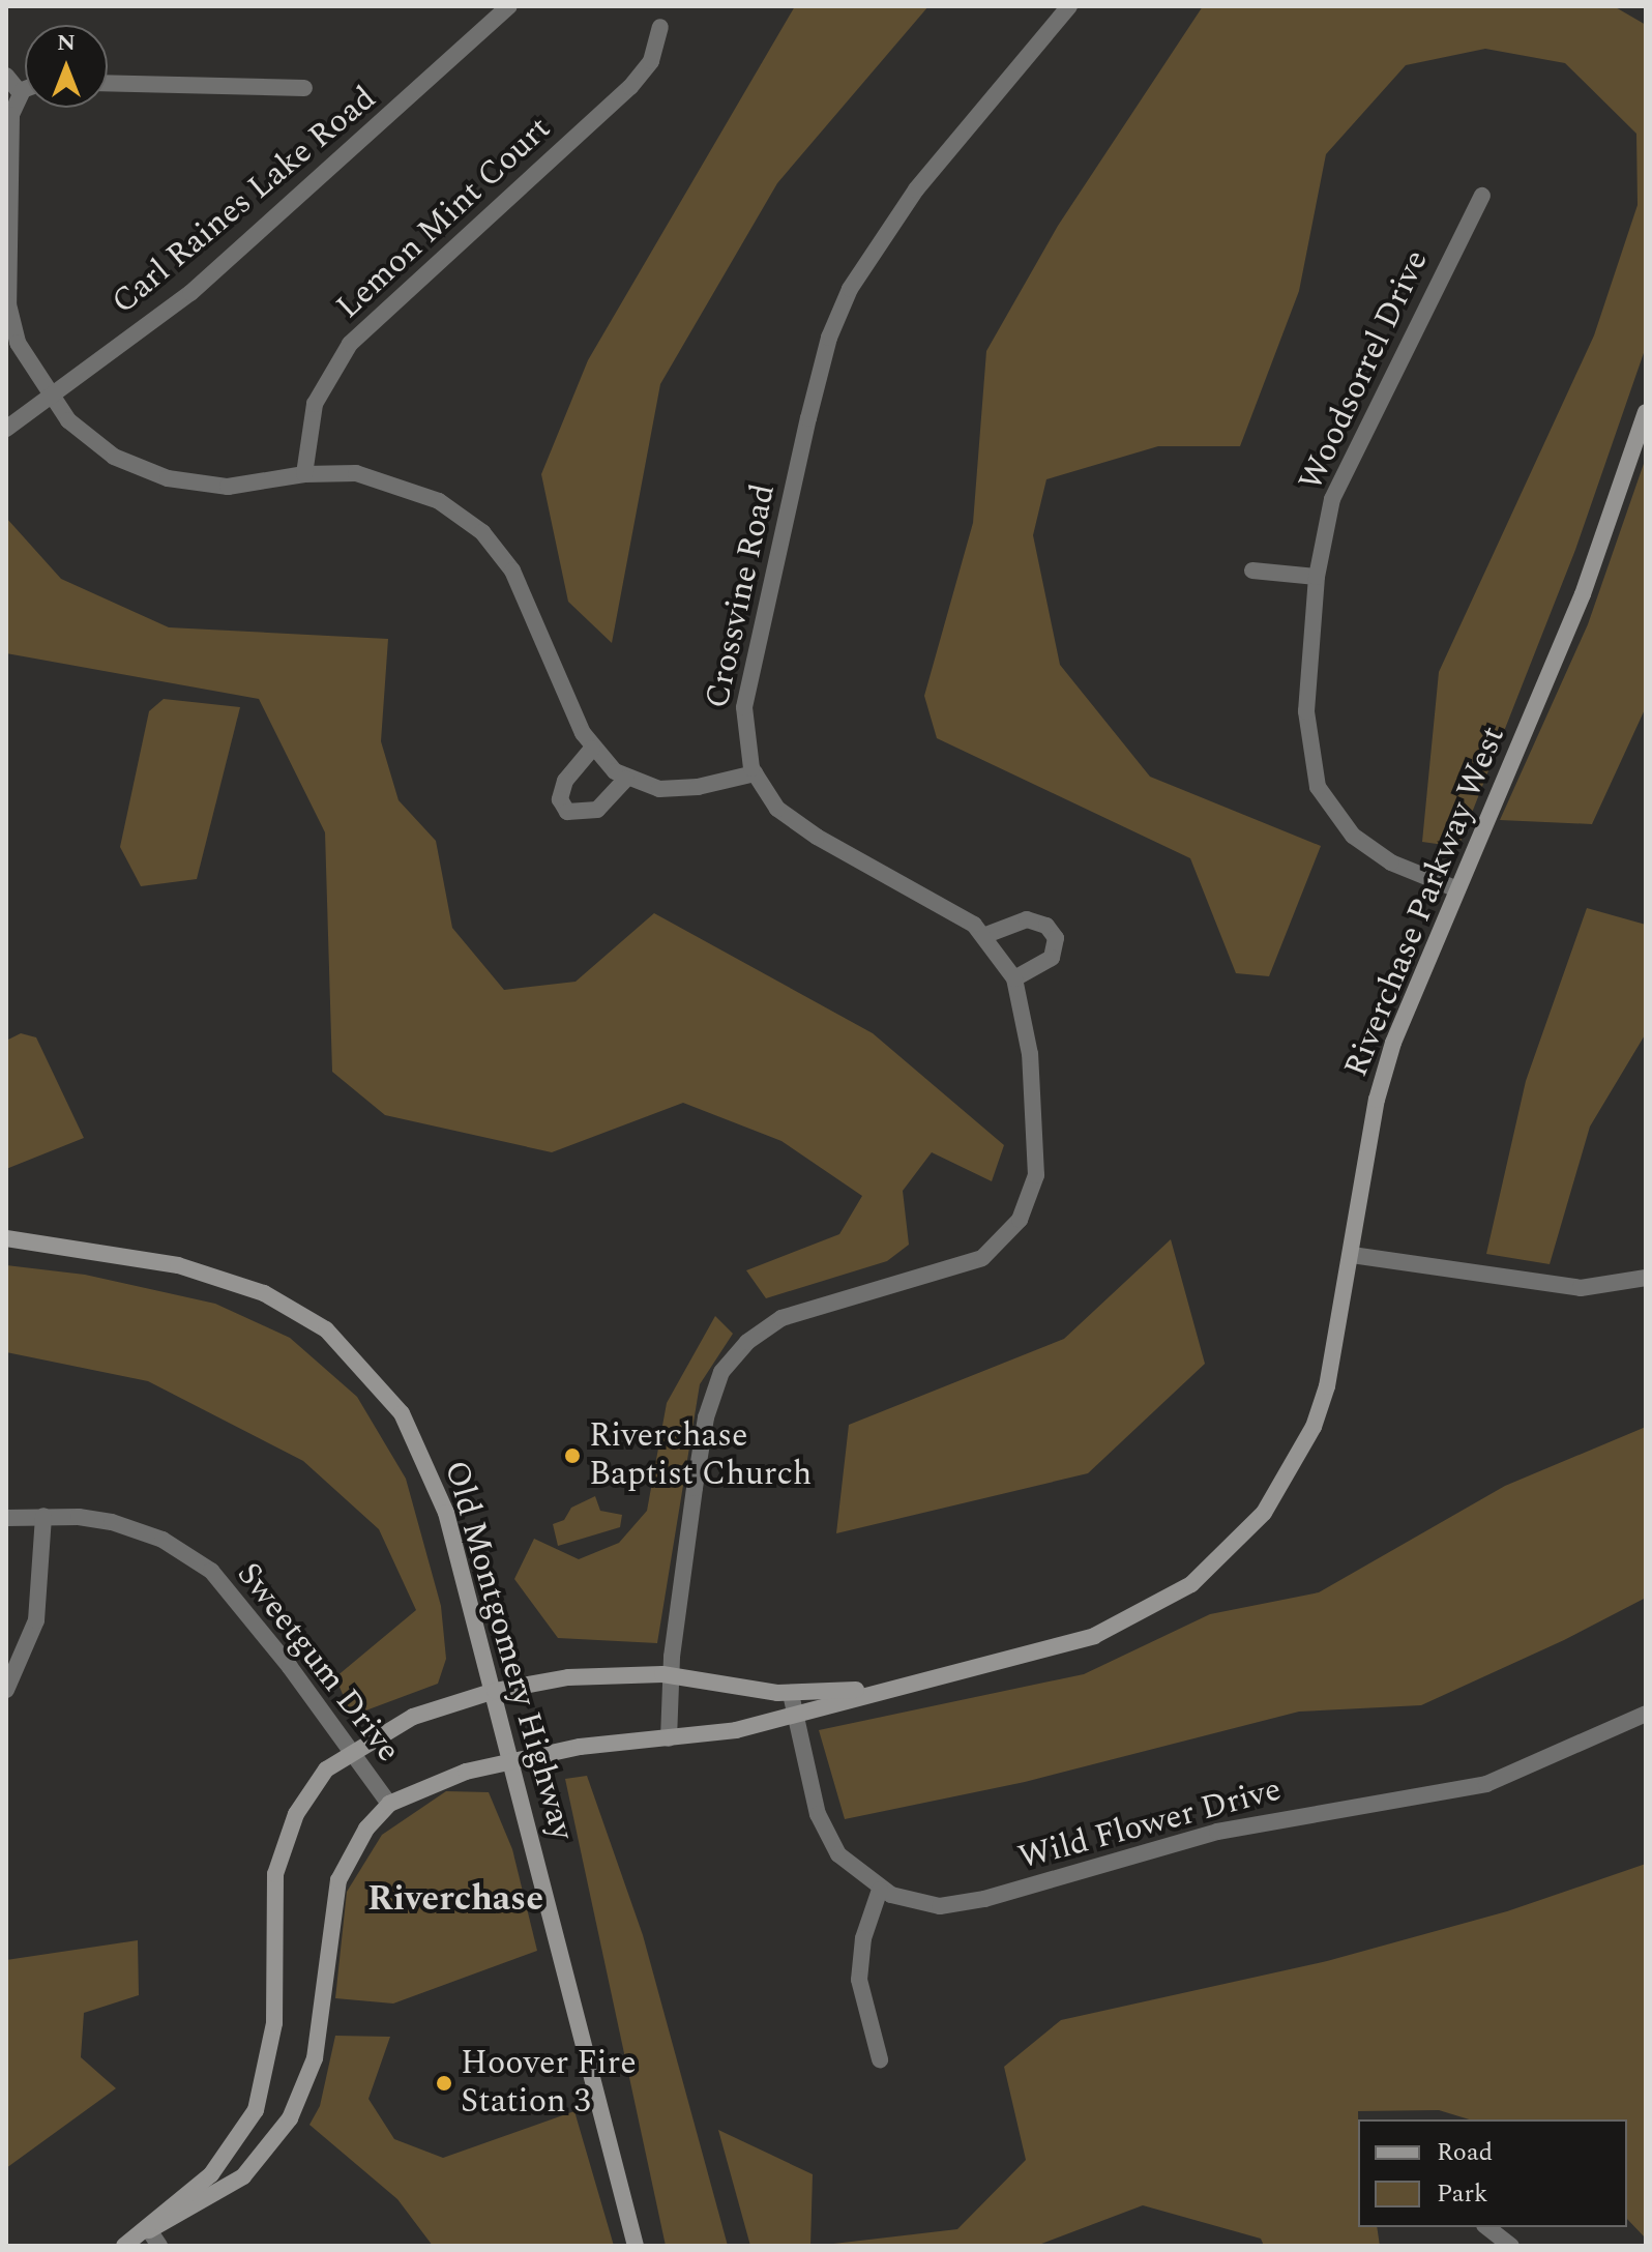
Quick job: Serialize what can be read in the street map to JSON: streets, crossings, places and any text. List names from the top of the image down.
{
  "streets": {
    "street": [
      "Carl Raines Lake Road",
      "Lemon Mint Court",
      "Woodsorrel Drive",
      "Crossvine Road",
      "Riverchase Parkway West",
      "Old Montgomery Highway",
      "Sweetgum Drive",
      "Wild Flower Drive"
    ]
  },
  "crossings": [
    ["Woodsorrel Drive", "Riverchase Parkway West"],
    ["Crossvine Road", "Riverchase Parkway West"],
    ["Riverchase Parkway West", "Old Montgomery Highway"],
    ["Riverchase Parkway West", "Sweetgum Drive"],
    ["Riverchase Parkway West", "Wild Flower Drive"]
  ],
  "districts": ["Riverchase"],
  "places": ["Riverchase Baptist Church", "Hoover Fire Station 3"],
  "legend": ["Road", "Park"],
  "north": "top"
}
